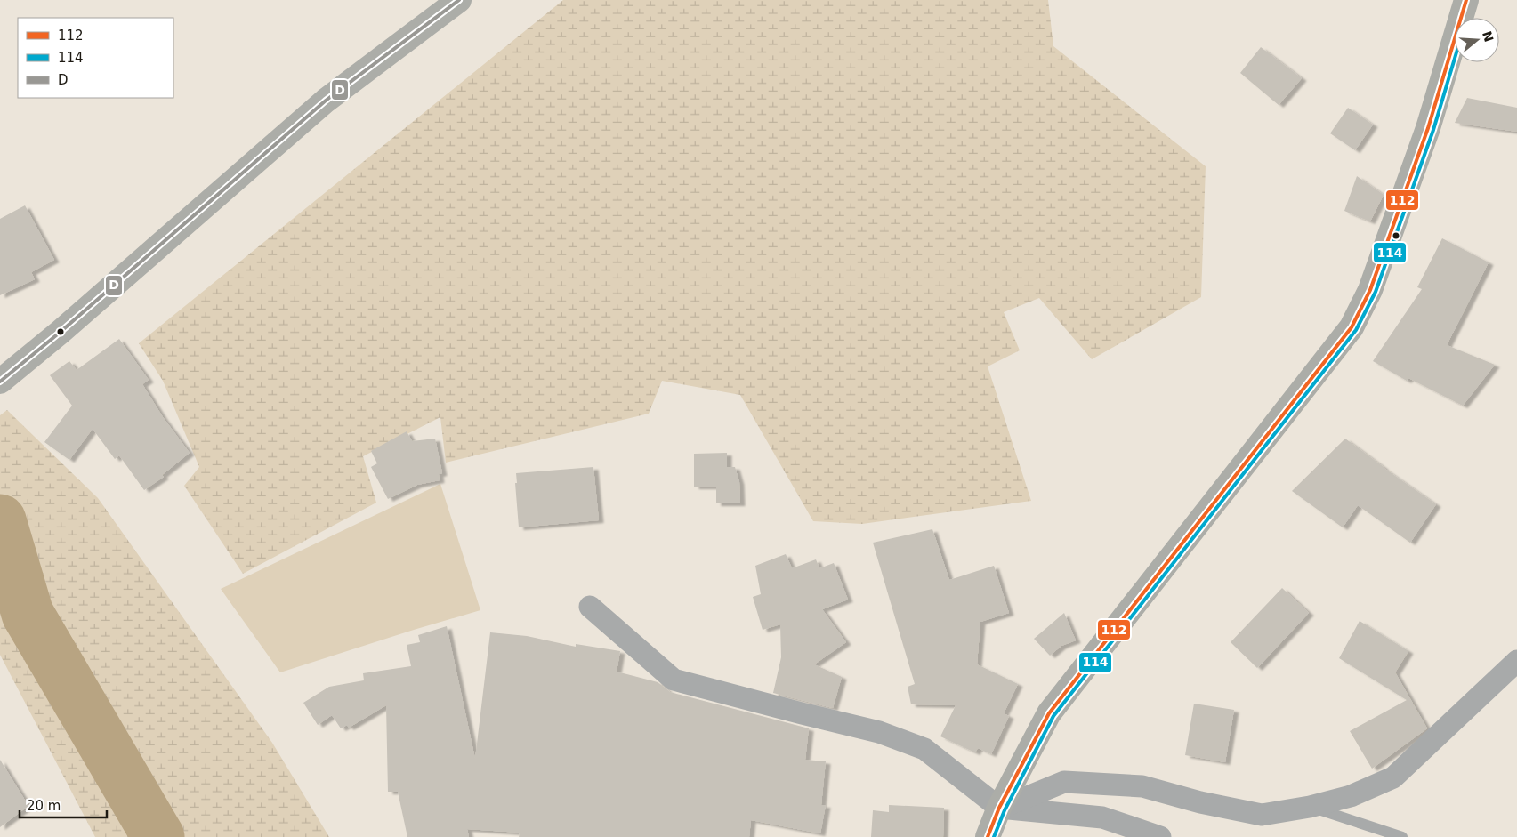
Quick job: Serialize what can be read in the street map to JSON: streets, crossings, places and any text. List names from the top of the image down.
{
  "lines": ["transit line 112", "transit line D", "transit line 114"],
  "legend": ["112", "114", "D"],
  "scale_bar": "20 m",
  "north": "right"
}
